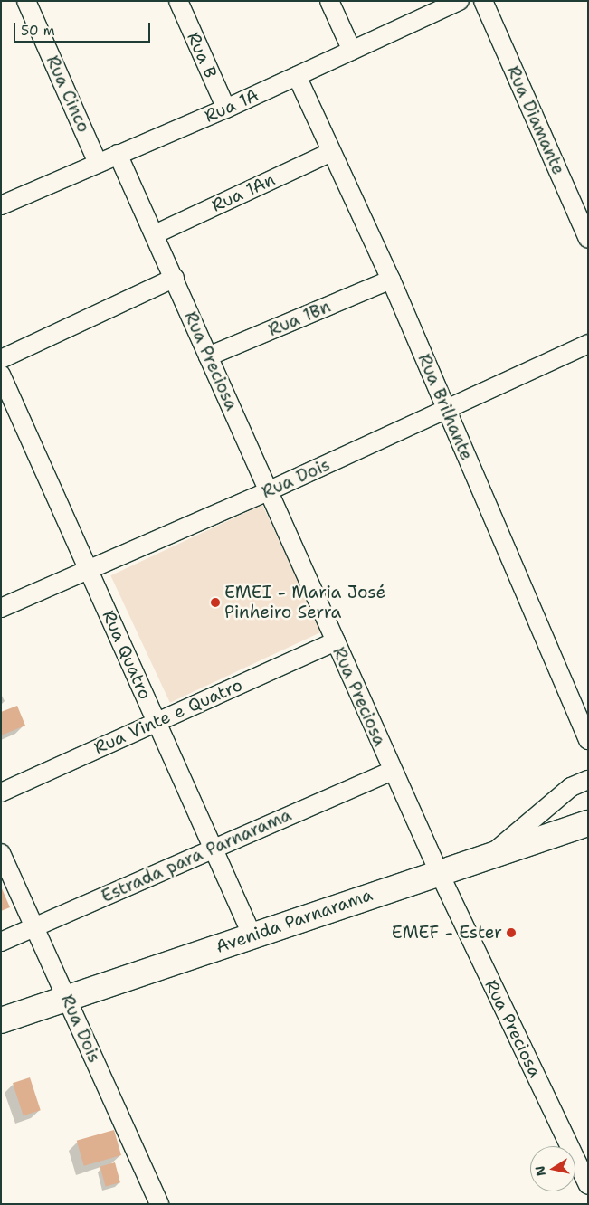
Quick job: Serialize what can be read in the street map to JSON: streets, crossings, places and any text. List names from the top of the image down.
{
  "streets": {
    "street": [
      "Rua B",
      "Rua Cinco",
      "Rua 1A",
      "Rua Diamante",
      "Rua 1An",
      "Rua 1Bn",
      "Rua Preciosa",
      "Rua Brilhante",
      "Rua Dois",
      "Rua Quatro",
      "Rua Vinte e Quatro",
      "Estrada para Parnarama",
      "Avenida Parnarama"
    ]
  },
  "crossings": [
    ["Rua B", "Rua 1A"],
    ["Rua Cinco", "Rua 1A"],
    ["Rua 1A", "Rua Preciosa"],
    ["Rua 1A", "Rua Brilhante"],
    ["Rua 1An", "Rua Preciosa"],
    ["Rua 1An", "Rua Brilhante"],
    ["Rua 1Bn", "Rua Preciosa"],
    ["Rua 1Bn", "Rua Brilhante"],
    ["Rua Preciosa", "Rua Dois"],
    ["Rua Preciosa", "Rua Vinte e Quatro"],
    ["Rua Preciosa", "Estrada para Parnarama"],
    ["Rua Preciosa", "Avenida Parnarama"],
    ["Rua Brilhante", "Rua Dois"],
    ["Rua Dois", "Rua Quatro"],
    ["Rua Dois", "Estrada para Parnarama"],
    ["Rua Dois", "Avenida Parnarama"],
    ["Rua Quatro", "Rua Vinte e Quatro"],
    ["Rua Quatro", "Estrada para Parnarama"],
    ["Rua Quatro", "Avenida Parnarama"]
  ],
  "places": ["EMEI - Maria José Pinheiro Serra", "EMEF - Ester"],
  "scale_bar": "50 m",
  "north": "left"
}
